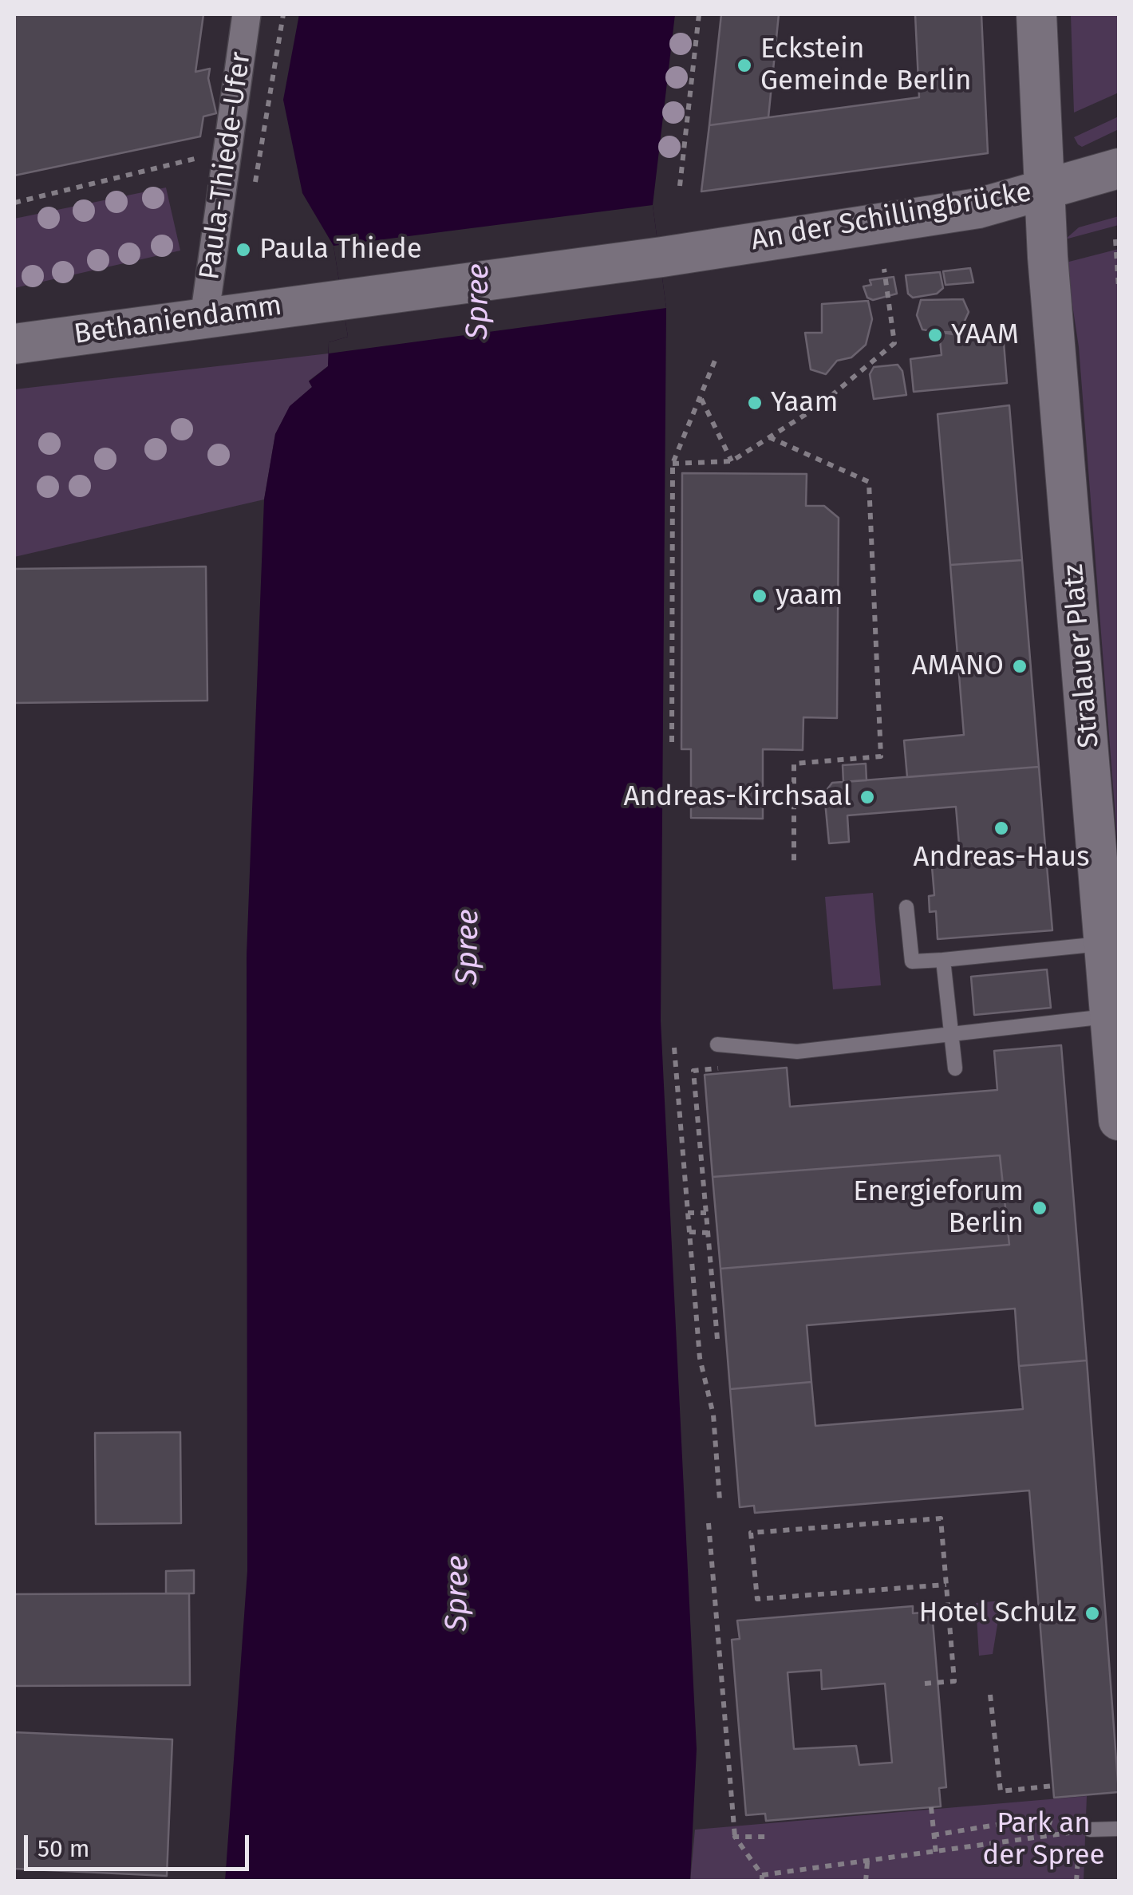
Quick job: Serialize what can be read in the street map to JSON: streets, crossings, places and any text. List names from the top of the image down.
{
  "streets": {
    "main road": ["An der Schillingbrücke", "Bethaniendamm", "Stralauer Platz"],
    "street": ["Paula-Thiede-Ufer"]
  },
  "crossings": [
    ["Paula-Thiede-Ufer", "Bethaniendamm"],
    ["An der Schillingbrücke", "Bethaniendamm"],
    ["An der Schillingbrücke", "Stralauer Platz"]
  ],
  "water": ["Spree"],
  "parks": ["Park an der Spree"],
  "places": [
    "Eckstein Gemeinde Berlin",
    "Paula Thiede",
    "YAAM",
    "Yaam",
    "yaam",
    "AMANO",
    "Andreas-Kirchsaal",
    "Andreas-Haus",
    "Energieforum Berlin",
    "Hotel Schulz"
  ],
  "scale_bar": "50 m"
}
